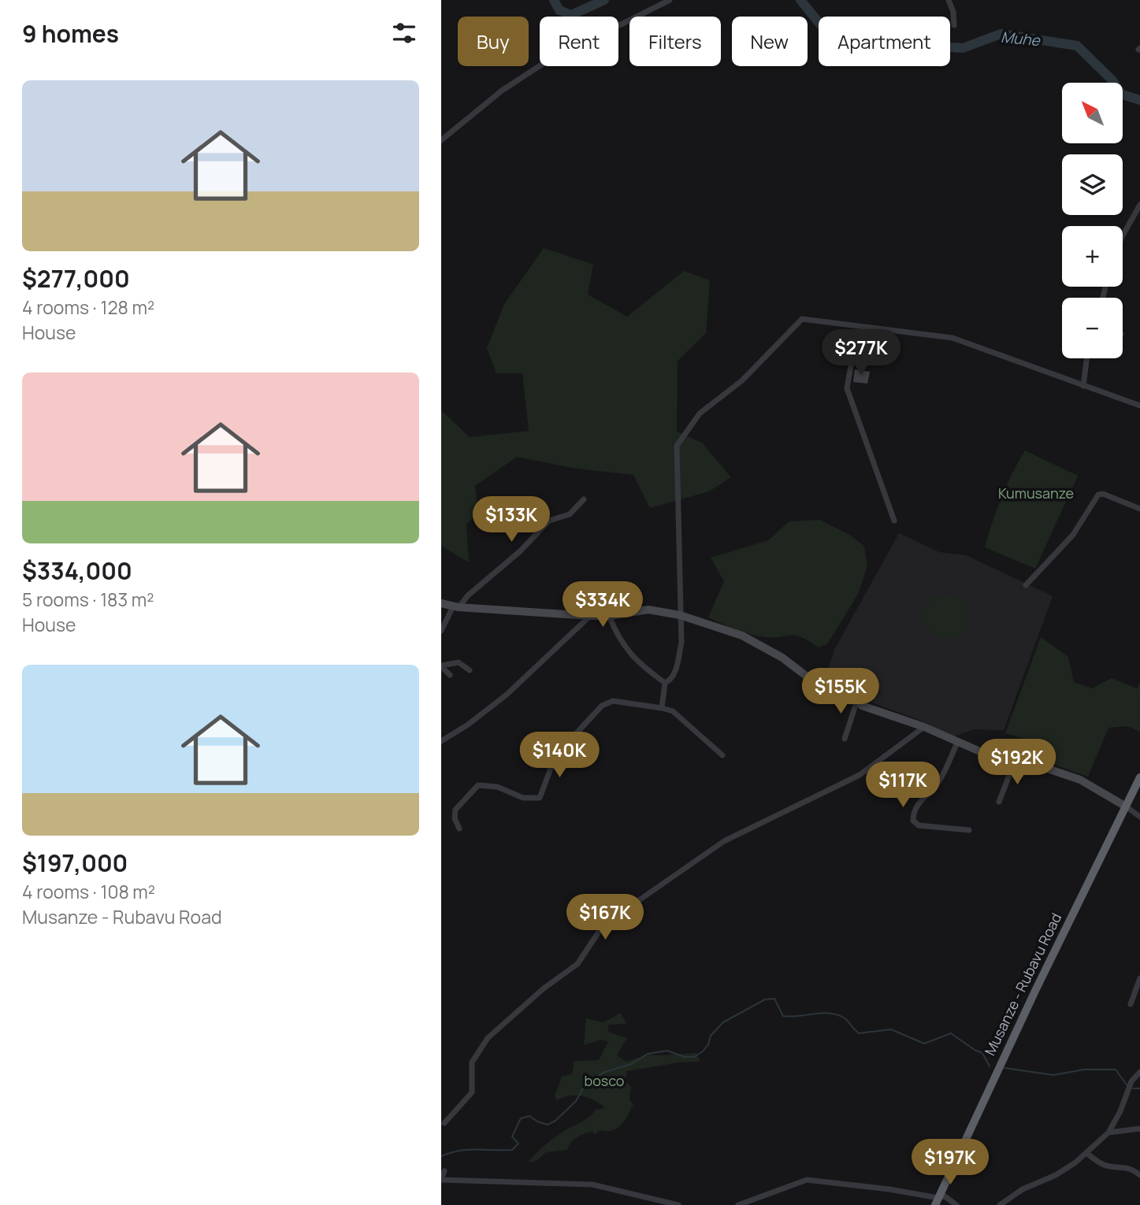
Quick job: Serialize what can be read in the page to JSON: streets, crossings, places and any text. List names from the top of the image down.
{
  "streets": {
    "highway": ["Musanze - Rubavu Road"]
  },
  "water": ["Muhe"],
  "parks": ["Kumusanze", "bosco"],
  "north": "top left",
  "page": {
    "heading": "9 homes",
    "chip": [
      "Buy",
      "Rent",
      "Filters",
      "New",
      "Apartment"
    ],
    "list": [
      {
        "name": "$277,000",
        "note": "4 rooms · 128 m² · House"
      },
      {
        "name": "$334,000",
        "note": "5 rooms · 183 m² · House"
      },
      {
        "name": "$197,000",
        "note": "4 rooms · 108 m² · Musanze - Rubavu Road"
      }
    ],
    "map_buttons": ["+", "−"],
    "price": [
      "$277K",
      "$133K",
      "$334K",
      "$155K",
      "$140K",
      "$192K",
      "$117K",
      "$167K",
      "$197K"
    ]
  }
}
